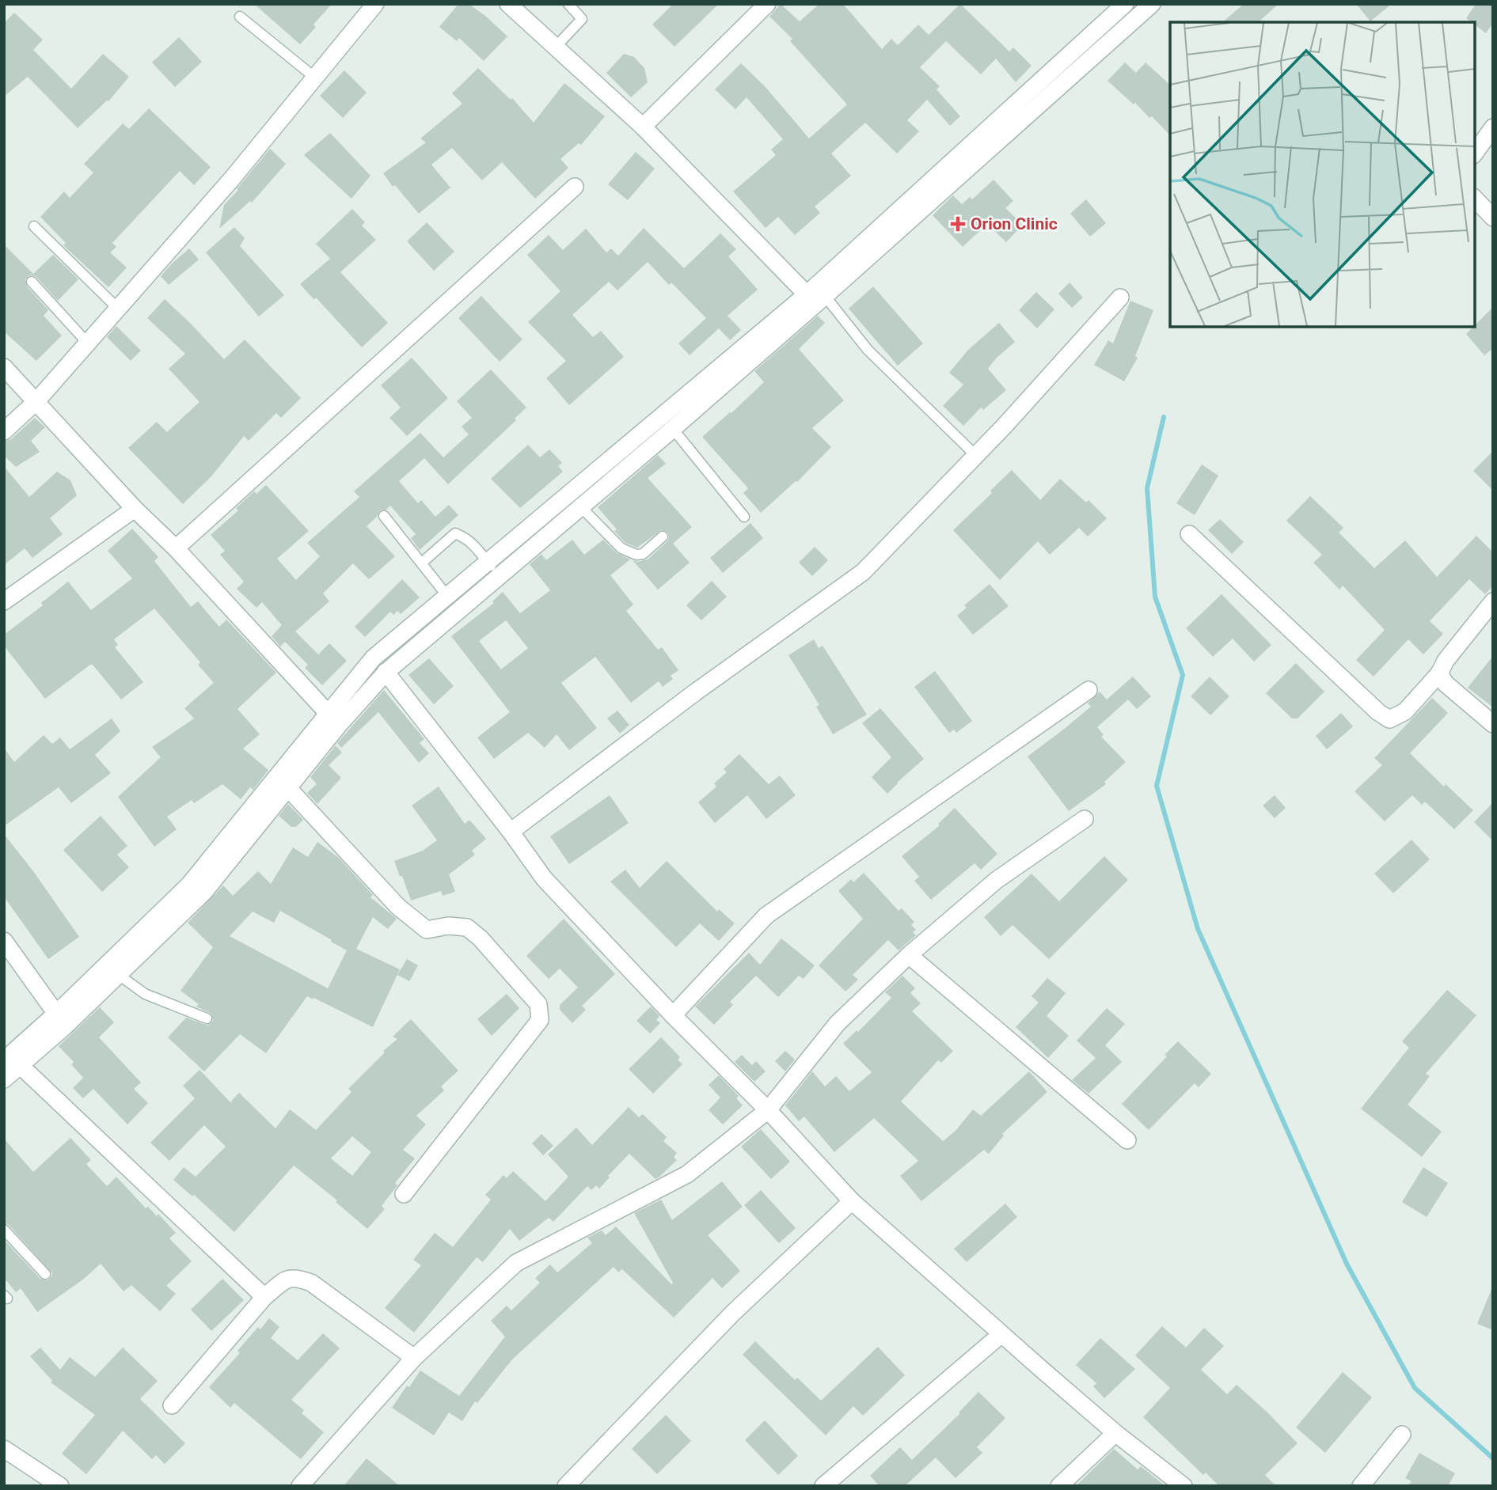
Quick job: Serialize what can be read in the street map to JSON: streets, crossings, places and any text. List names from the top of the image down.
{
  "places": {
    "health": ["Orion Clinic"]
  }
}
